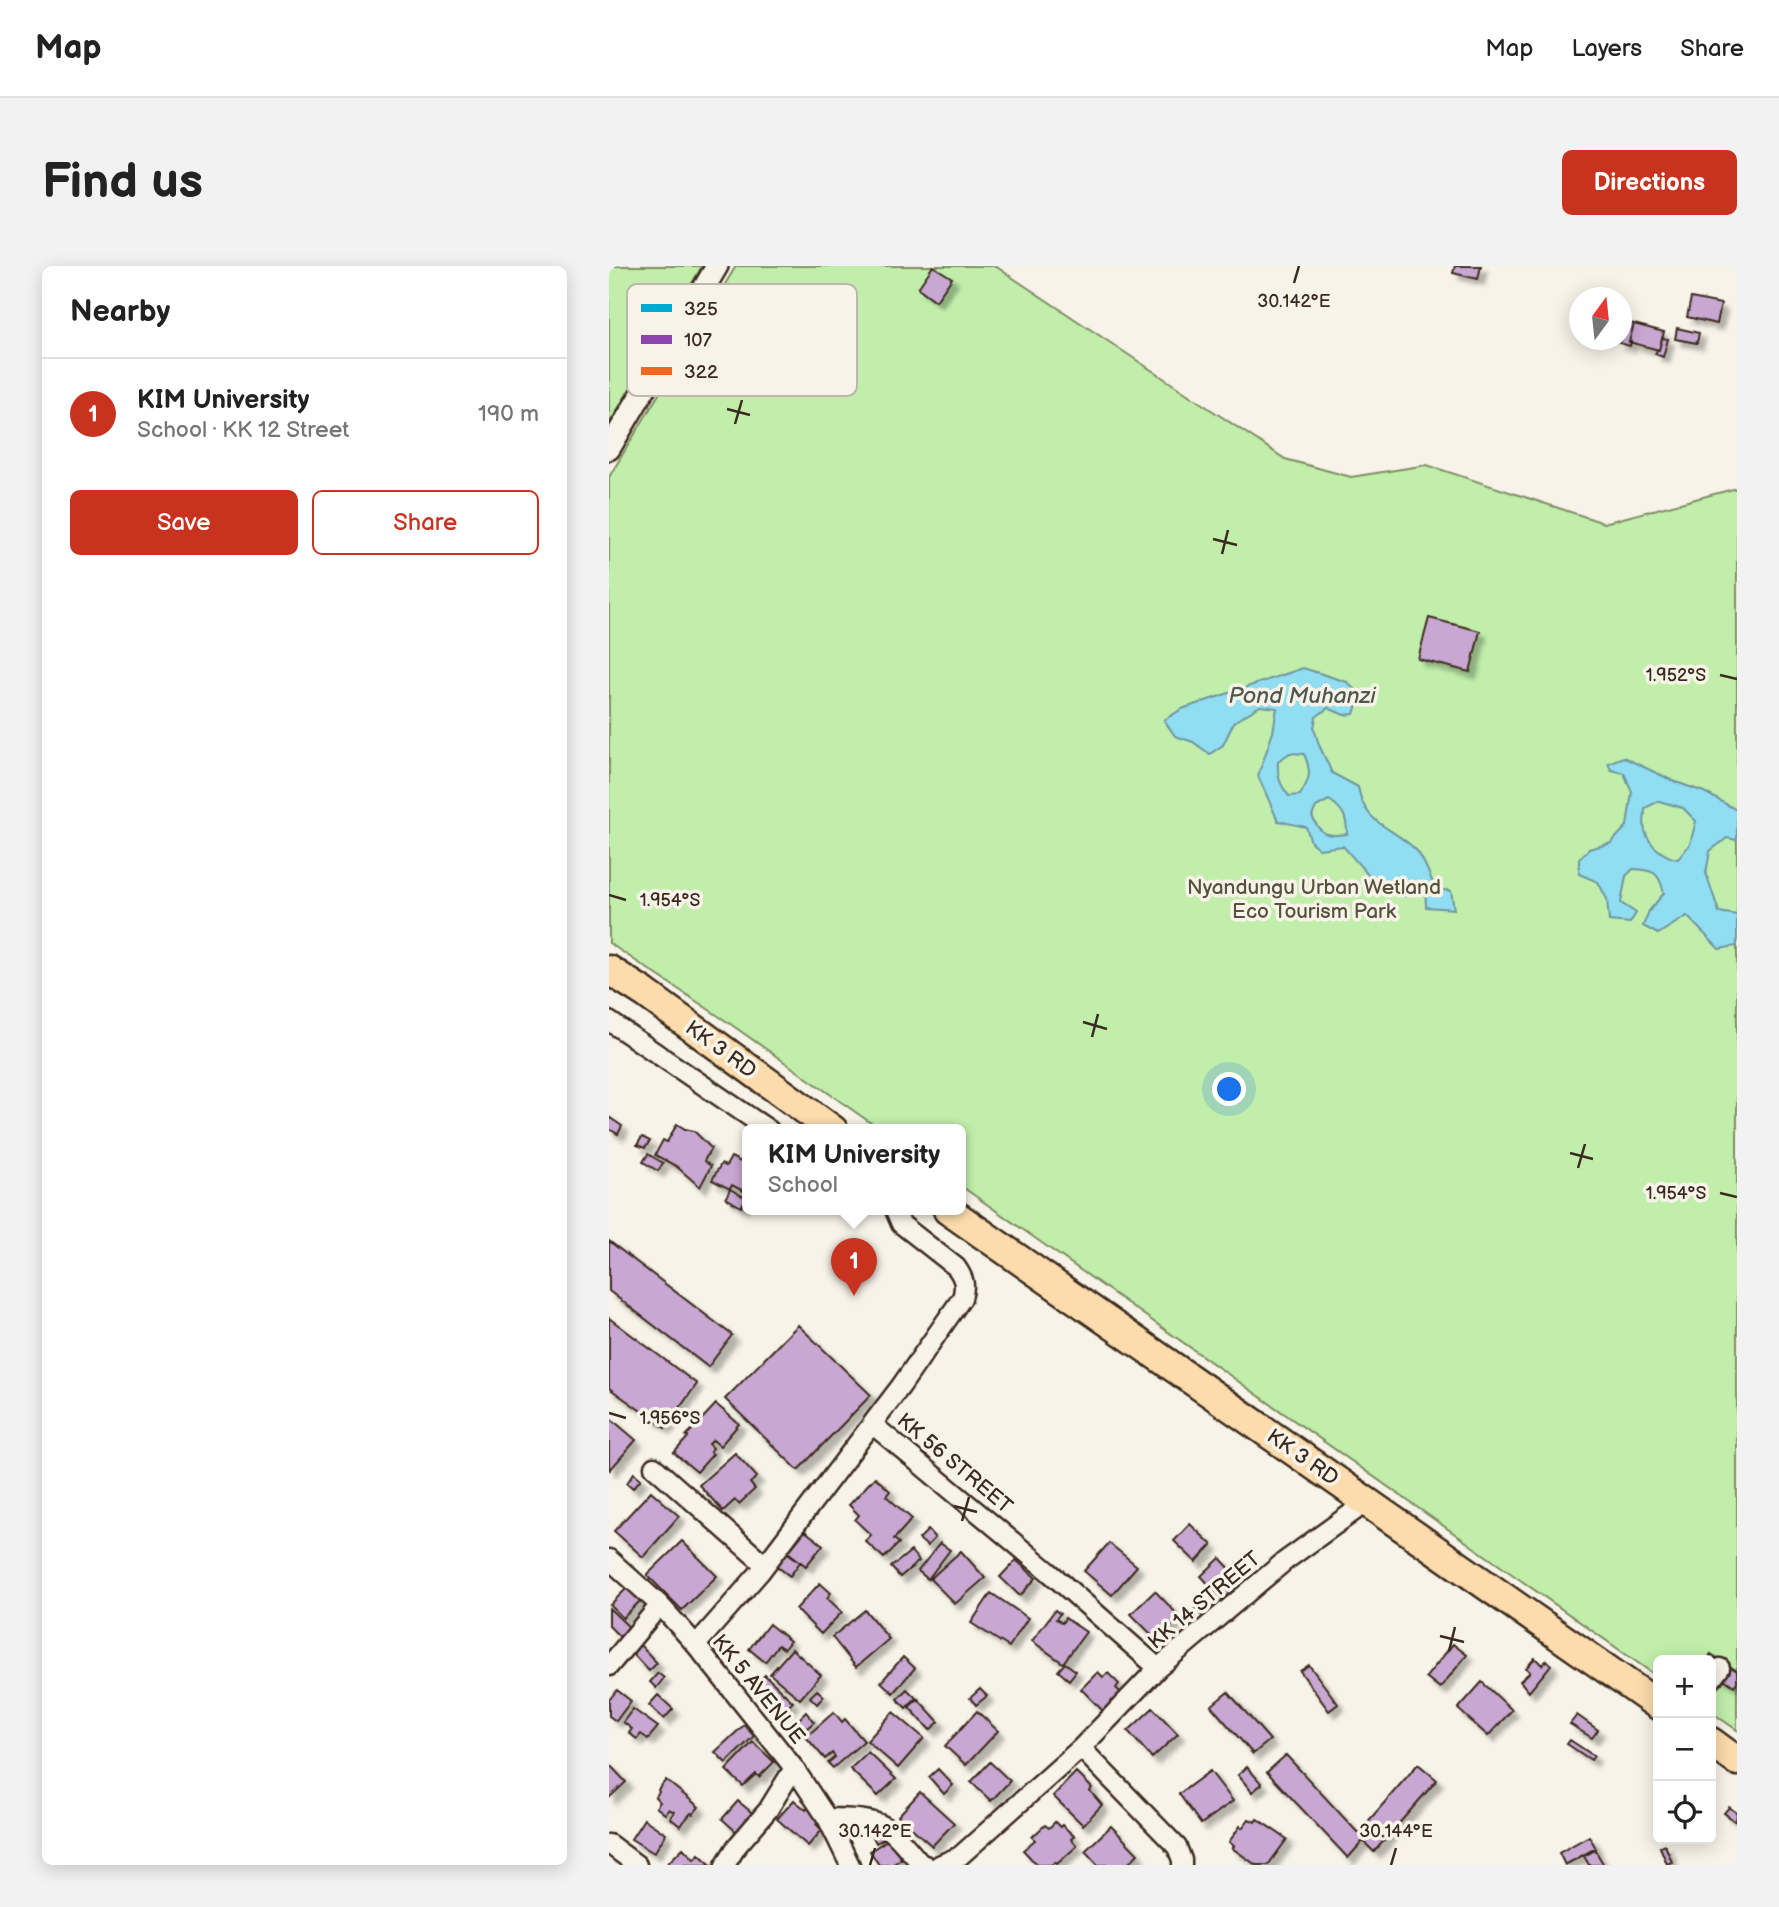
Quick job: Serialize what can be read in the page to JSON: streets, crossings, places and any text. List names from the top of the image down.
{
  "streets": {
    "highway": ["KK 3 RD"],
    "street": ["KK 56 STREET", "KK 14 STREET", "KK 5 AVENUE"]
  },
  "crossings": [
    ["KK 3 RD", "KK 14 STREET"],
    ["KK 56 STREET", "KK 14 STREET"],
    ["KK 56 STREET", "KK 5 AVENUE"]
  ],
  "water": ["Pond Muhanzi"],
  "parks": ["Nyandungu Urban Wetland Eco Tourism Park"],
  "legend": ["325", "107", "322"],
  "north": "top",
  "page": {
    "header": "Map",
    "nav": ["Map", "Layers", "Share"],
    "buttons": [
      "Directions",
      ["Save", "Share"]
    ],
    "title": "Find us",
    "heading": "Nearby",
    "list": [
      {
        "mark": "1",
        "name": "KIM University",
        "note": "School · KK 12 Street",
        "value": "190 m"
      }
    ],
    "popup": ["KIM University", "School"],
    "pins": "1",
    "map_buttons": ["+", "−"]
  },
  "coordinates": [
    "30.142°E",
    "1.952°S",
    "1.954°S",
    "1.956°S",
    "30.144°E"
  ]
}
